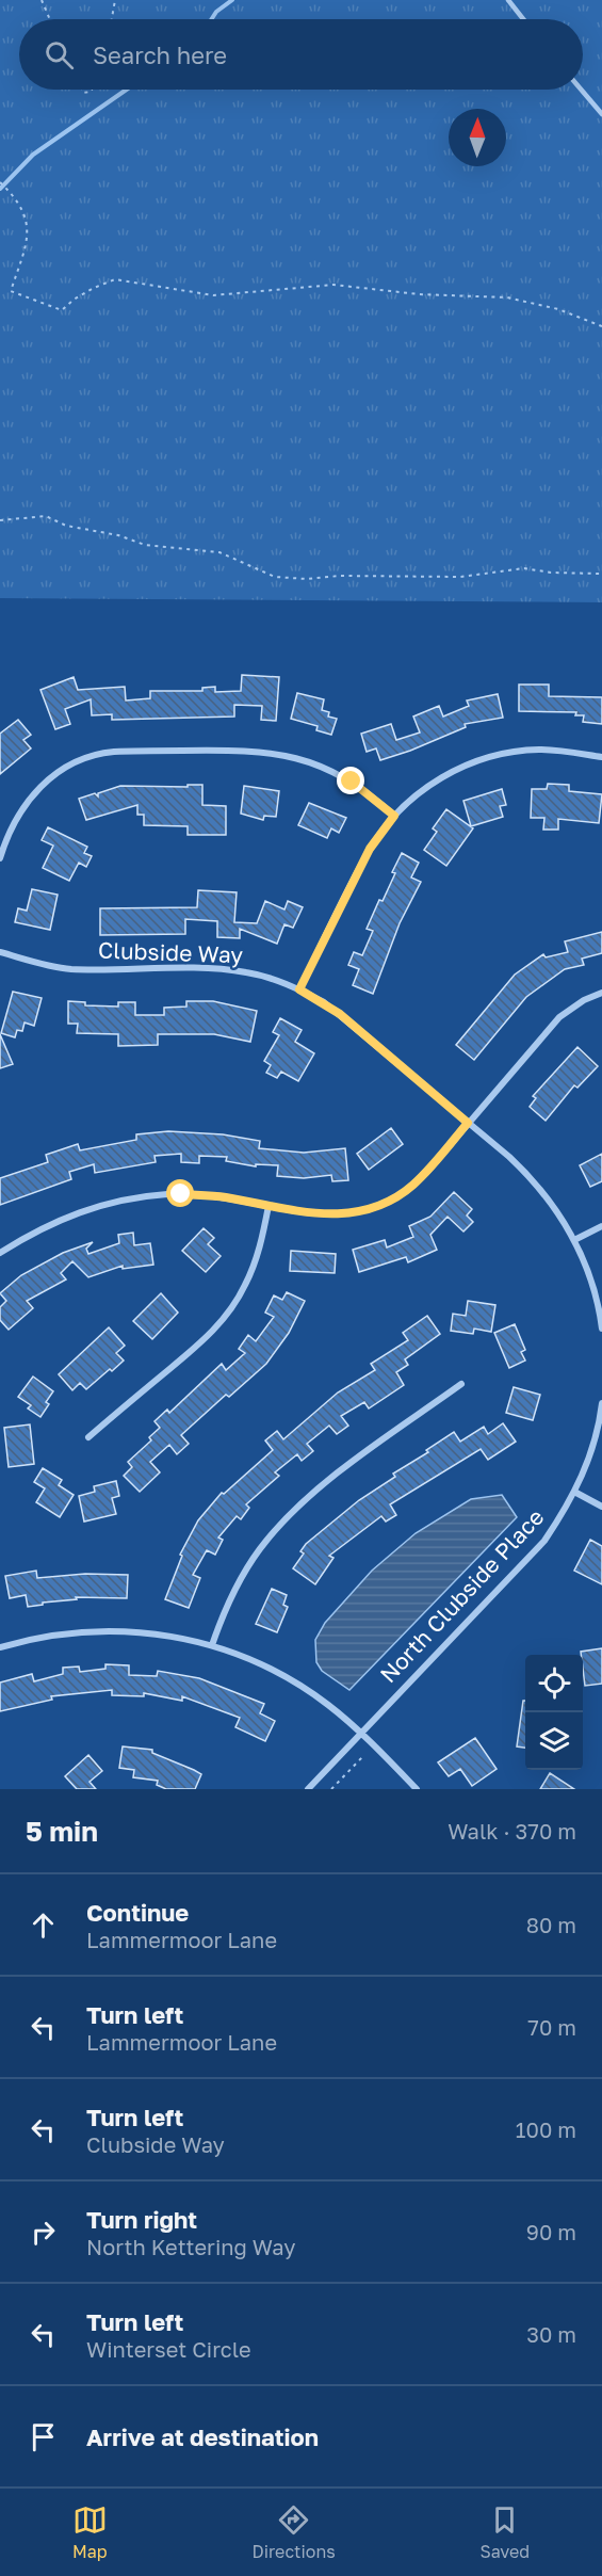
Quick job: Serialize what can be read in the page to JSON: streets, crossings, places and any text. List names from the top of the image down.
{
  "streets": {
    "street": ["Clubside Way", "North Clubside Place"]
  },
  "north": "top",
  "page": {
    "search": "Search here",
    "heading": ["5 min", "Walk · 370 m"],
    "list": [
      ["Continue", "Lammermoor Lane", "80 m"],
      ["Turn left", "Lammermoor Lane", "70 m"],
      ["Turn left", "Clubside Way", "100 m"],
      ["Turn right", "North Kettering Way", "90 m"],
      ["Turn left", "Winterset Circle", "30 m"],
      "Arrive at destination"
    ],
    "nav": ["Map", "Directions", "Saved"]
  }
}
